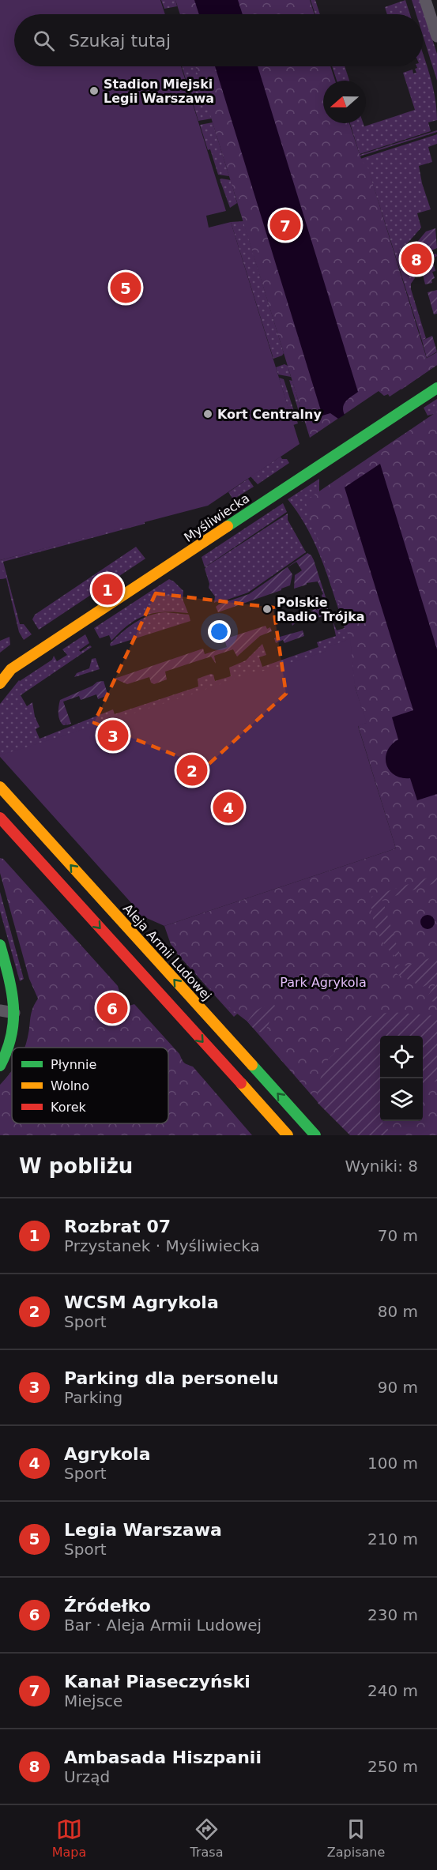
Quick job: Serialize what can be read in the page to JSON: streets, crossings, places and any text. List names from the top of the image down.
{
  "streets": {
    "main road": ["Myśliwiecka", "Aleja Armii Ludowej"]
  },
  "parks": ["Park Agrykola"],
  "places": ["Stadion Miejski Legii Warszawa", "Kort Centralny", "Polskie Radio Trójka"],
  "legend": ["Płynnie", "Wolno", "Korek"],
  "north": "left",
  "page": {
    "search": "Szukaj tutaj",
    "pins": [
      "7",
      "8",
      "5",
      "1",
      "3",
      "2",
      "4",
      "6"
    ],
    "heading": ["W pobliżu", "Wyniki: 8"],
    "list": [
      {
        "mark": "1",
        "name": "Rozbrat 07",
        "note": "Przystanek · Myśliwiecka",
        "value": "70 m"
      },
      {
        "mark": "2",
        "name": "WCSM Agrykola",
        "note": "Sport",
        "value": "80 m"
      },
      {
        "mark": "3",
        "name": "Parking dla personelu",
        "note": "Parking",
        "value": "90 m"
      },
      {
        "mark": "4",
        "name": "Agrykola",
        "note": "Sport",
        "value": "100 m"
      },
      {
        "mark": "5",
        "name": "Legia Warszawa",
        "note": "Sport",
        "value": "210 m"
      },
      {
        "mark": "6",
        "name": "Źródełko",
        "note": "Bar · Aleja Armii Ludowej",
        "value": "230 m"
      },
      {
        "mark": "7",
        "name": "Kanał Piaseczyński",
        "note": "Miejsce",
        "value": "240 m"
      },
      {
        "mark": "8",
        "name": "Ambasada Hiszpanii",
        "note": "Urząd",
        "value": "250 m"
      }
    ],
    "nav": ["Mapa", "Trasa", "Zapisane"]
  }
}
